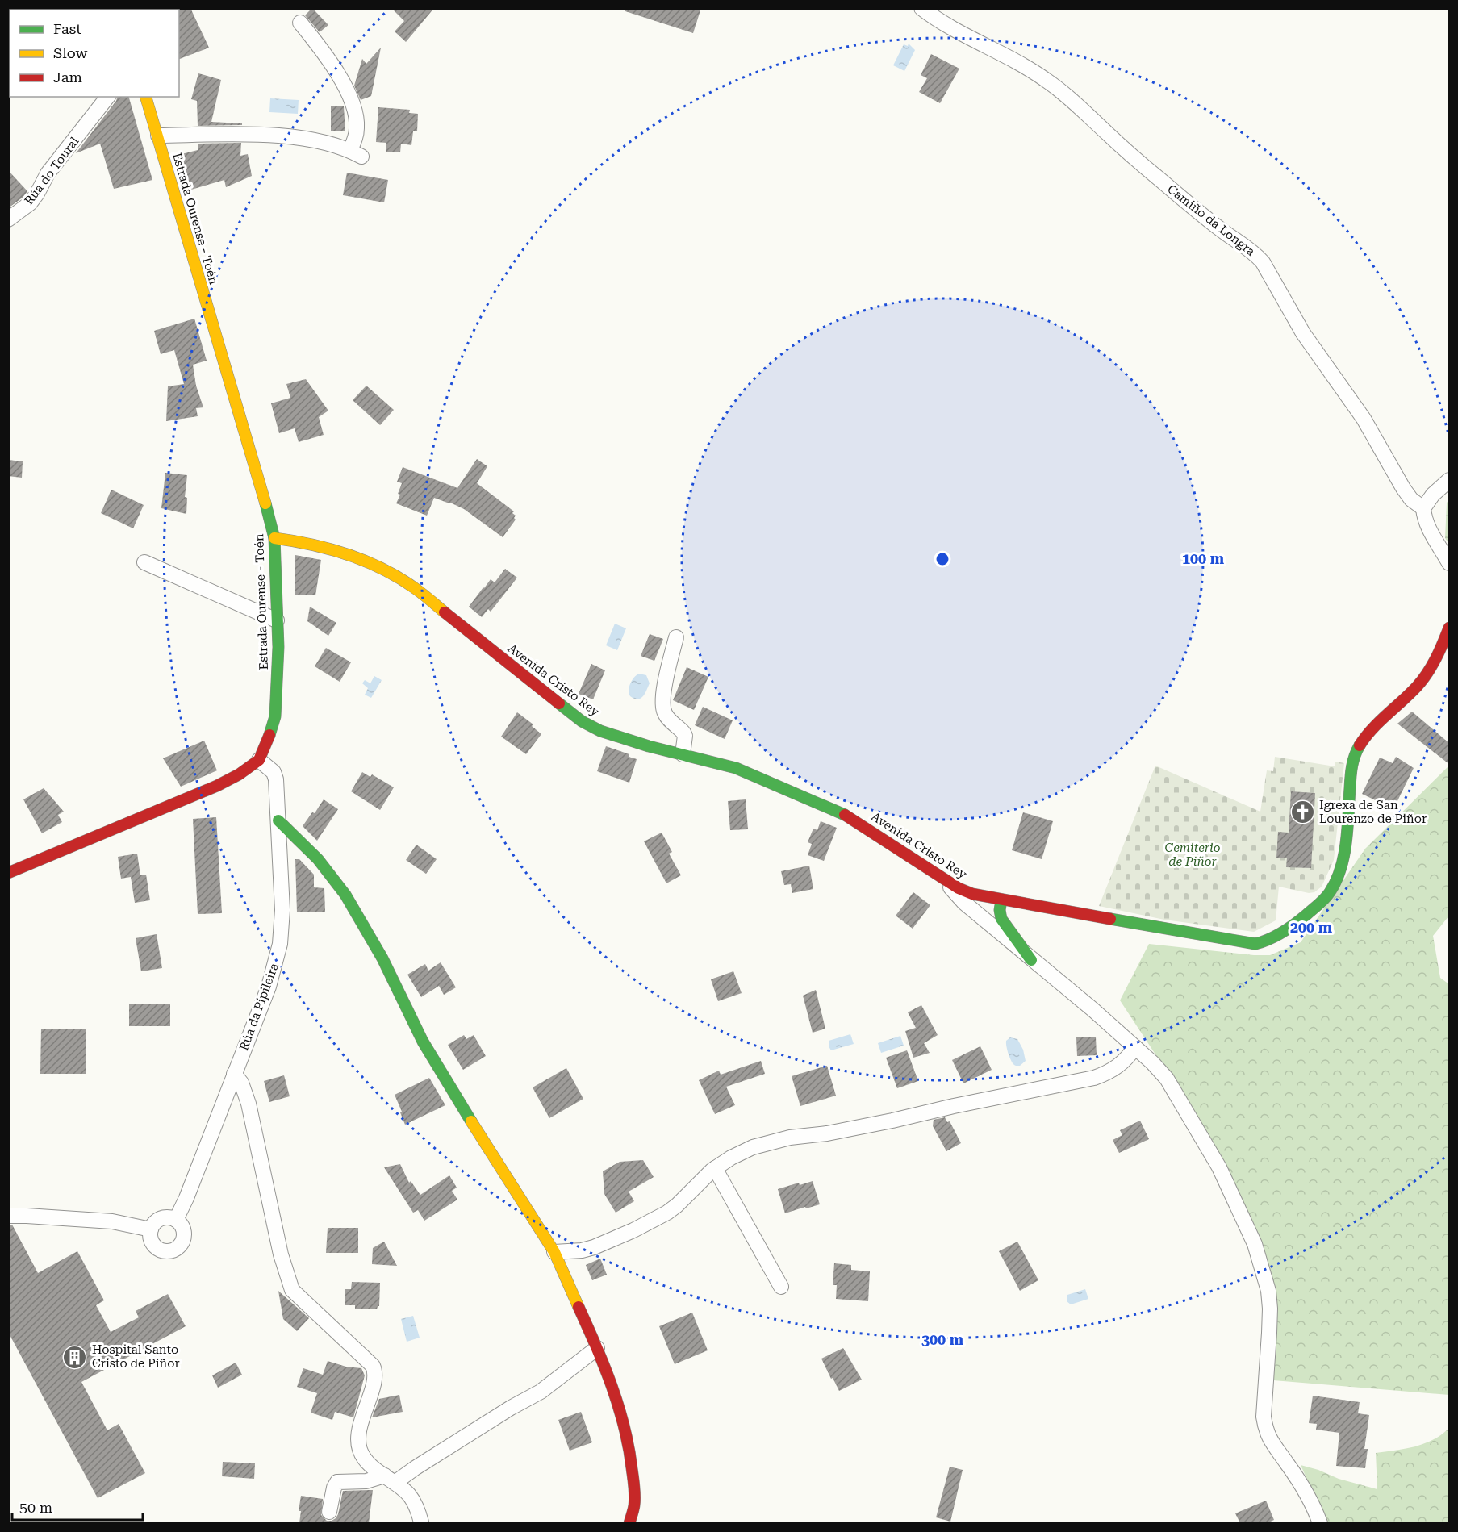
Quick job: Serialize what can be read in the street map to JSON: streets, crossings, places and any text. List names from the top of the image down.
{
  "streets": {
    "street": [
      "Rúa do Toural",
      "Estrada Ourense - Toén",
      "Camiño da Longra",
      "Avenida Cristo Rey",
      "Rúa da Pipileira"
    ]
  },
  "crossings": [
    ["Estrada Ourense - Toén", "Avenida Cristo Rey"],
    ["Estrada Ourense - Toén", "Rúa da Pipileira"]
  ],
  "parks": ["Cemiterio de Piñor"],
  "places": {
    "church": ["Igrexa de San Lourenzo de Piñor"],
    "building": ["Hospital Santo Cristo de Piñor"]
  },
  "legend": ["Fast", "Slow", "Jam"],
  "scale_bar": "50 m",
  "rings": ["100 m", "200 m", "300 m"]
}
